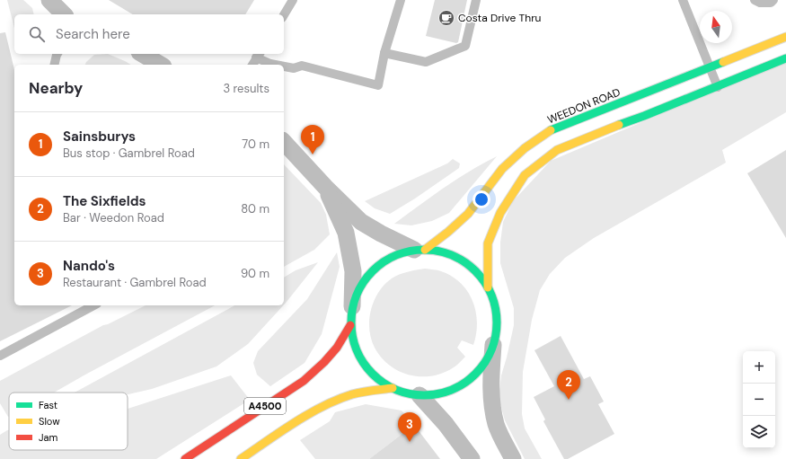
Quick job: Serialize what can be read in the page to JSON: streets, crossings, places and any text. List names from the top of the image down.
{
  "streets": {
    "main road": ["WEEDON ROAD", "A4500"]
  },
  "places": {
    "cafe": ["Costa Drive Thru"]
  },
  "legend": ["Fast", "Slow", "Jam"],
  "north": "top",
  "page": {
    "search": "Search here",
    "heading": ["Nearby", "3 results"],
    "list": [
      {
        "mark": "1",
        "name": "Sainsburys",
        "note": "Bus stop · Gambrel Road",
        "value": "70 m"
      },
      {
        "mark": "2",
        "name": "The Sixfields",
        "note": "Bar · Weedon Road",
        "value": "80 m"
      },
      {
        "mark": "3",
        "name": "Nando's",
        "note": "Restaurant · Gambrel Road",
        "value": "90 m"
      }
    ],
    "pins": ["1", "2", "3"],
    "map_buttons": ["+", "−"]
  }
}
